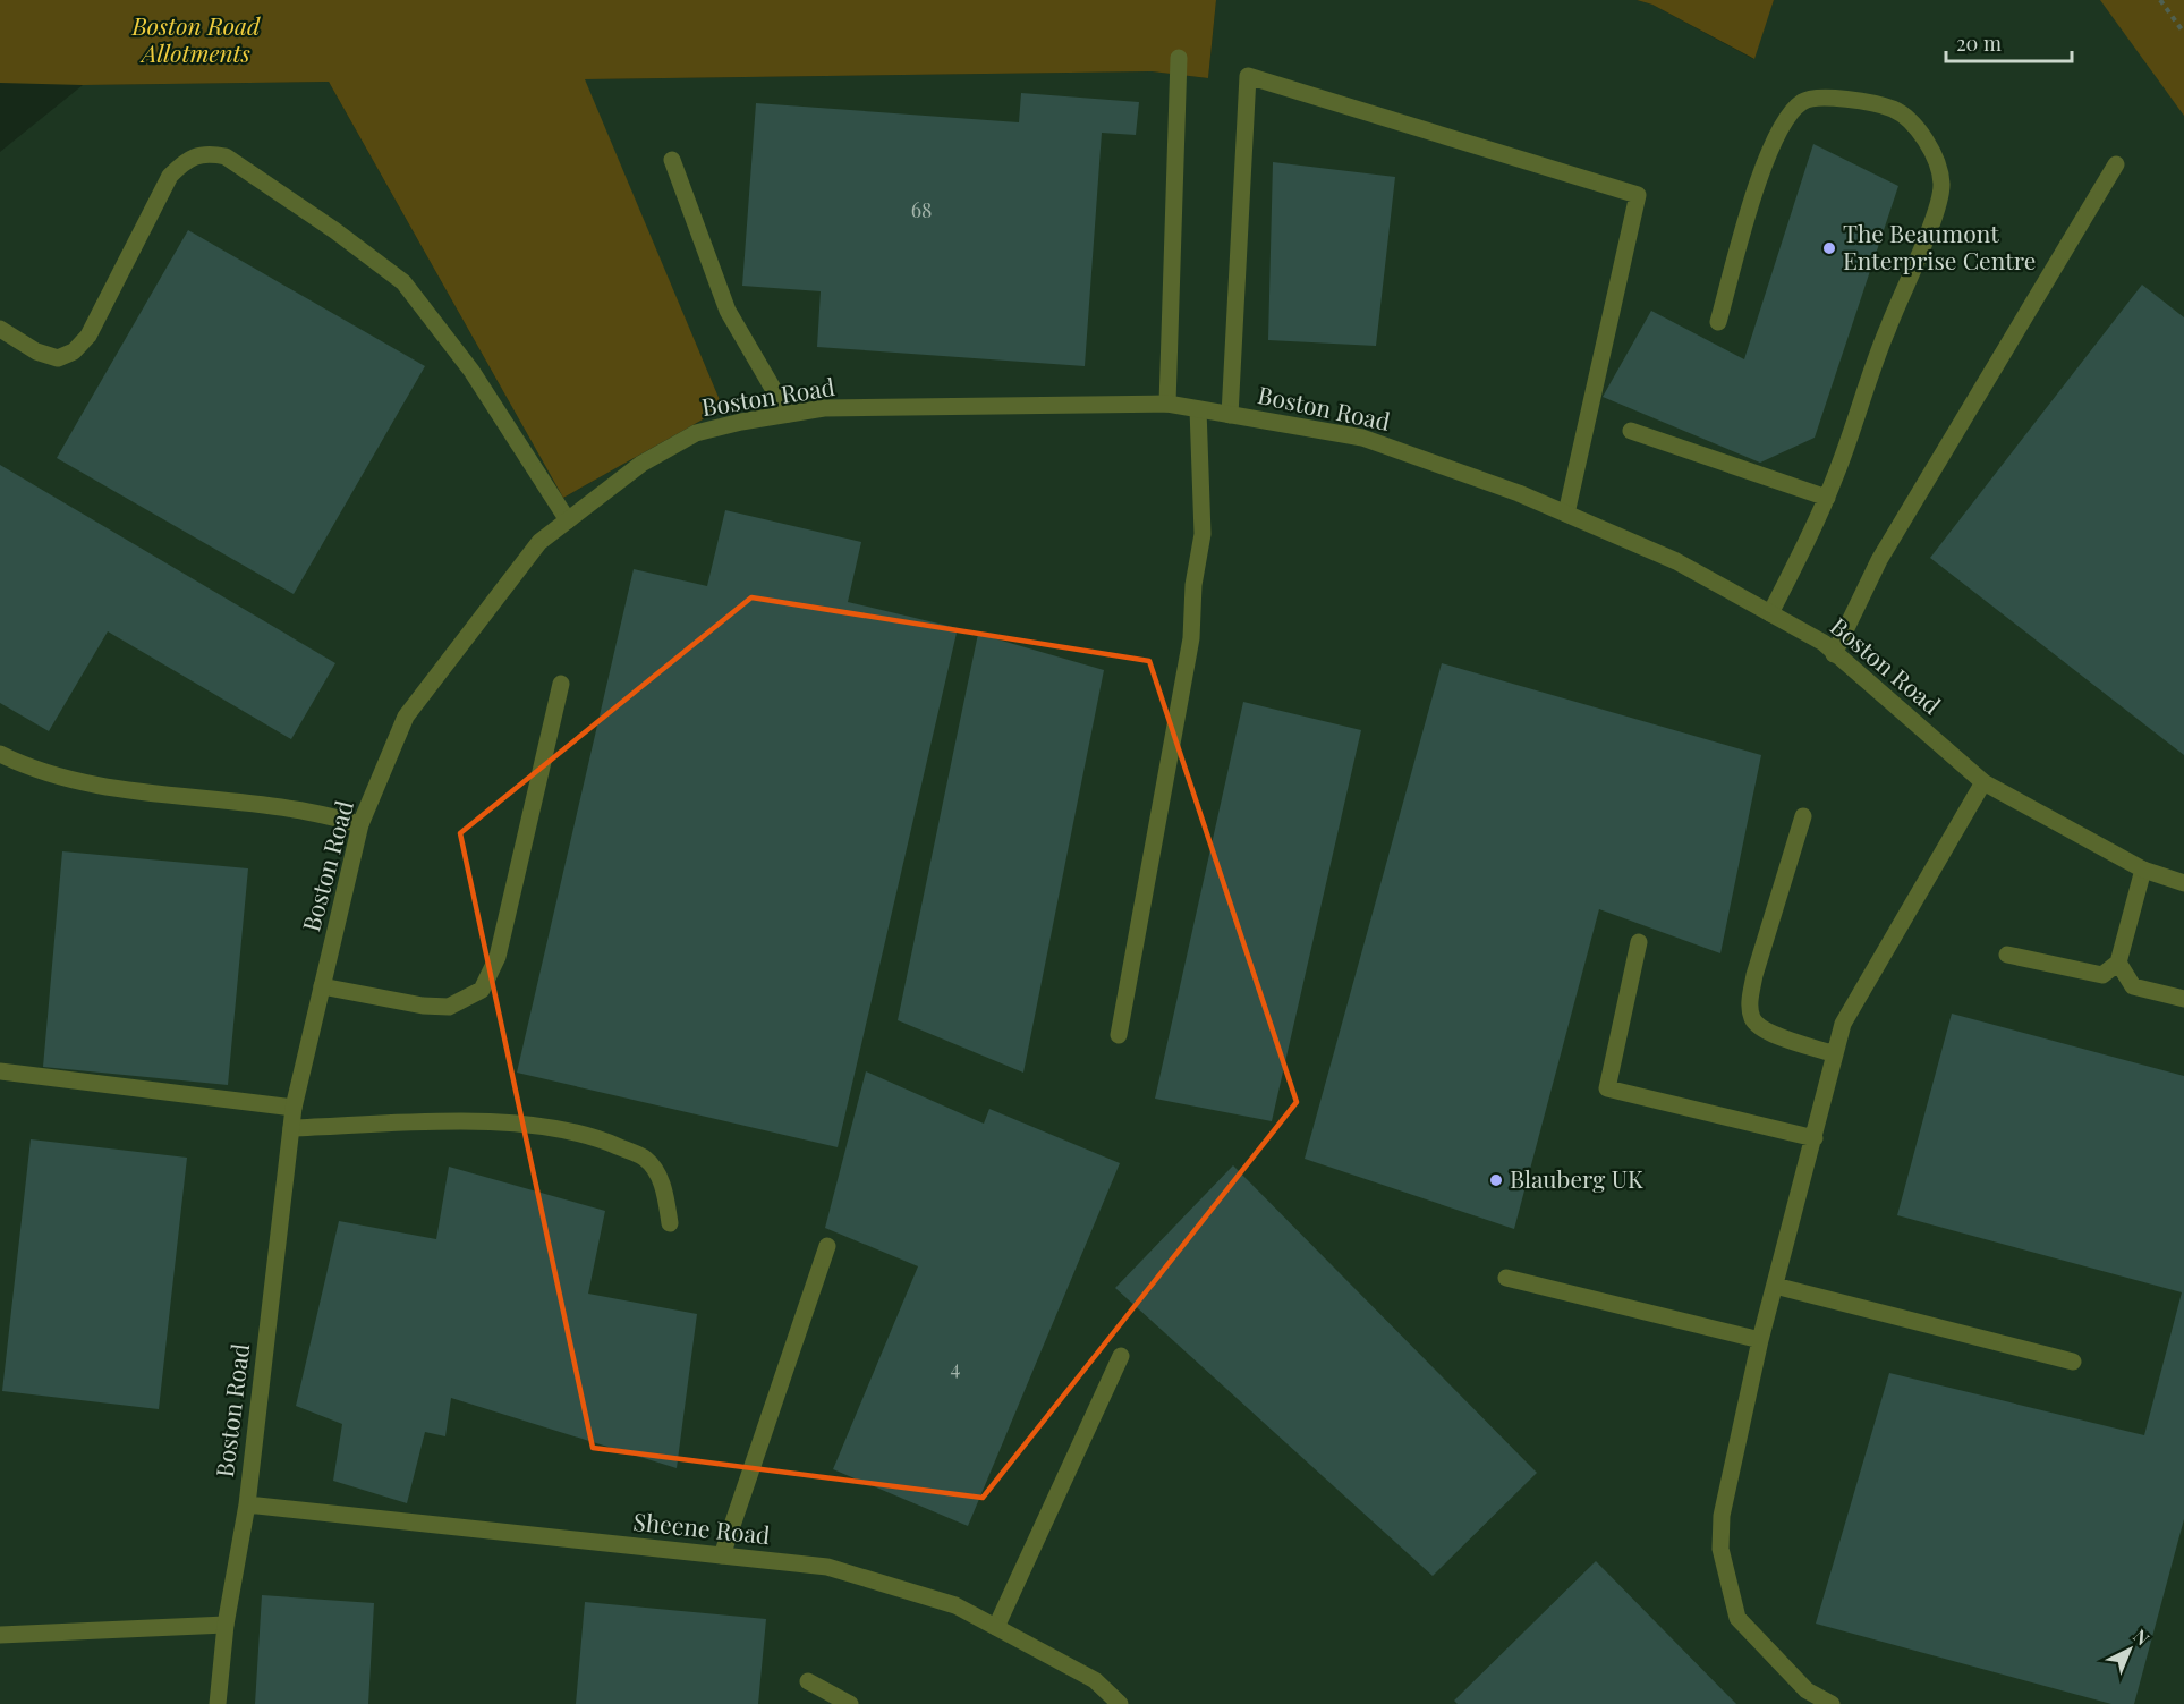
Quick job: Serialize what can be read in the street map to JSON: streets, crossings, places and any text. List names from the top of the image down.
{
  "streets": {
    "street": ["Boston Road", "Sheene Road"]
  },
  "crossings": [
    ["Boston Road", "Sheene Road"]
  ],
  "parks": ["Boston Road Allotments"],
  "places": ["The Beaumont Enterprise Centre", "Blauberg UK"],
  "house_numbers": ["68", "4"],
  "scale_bar": "20 m",
  "north": "top right"
}
